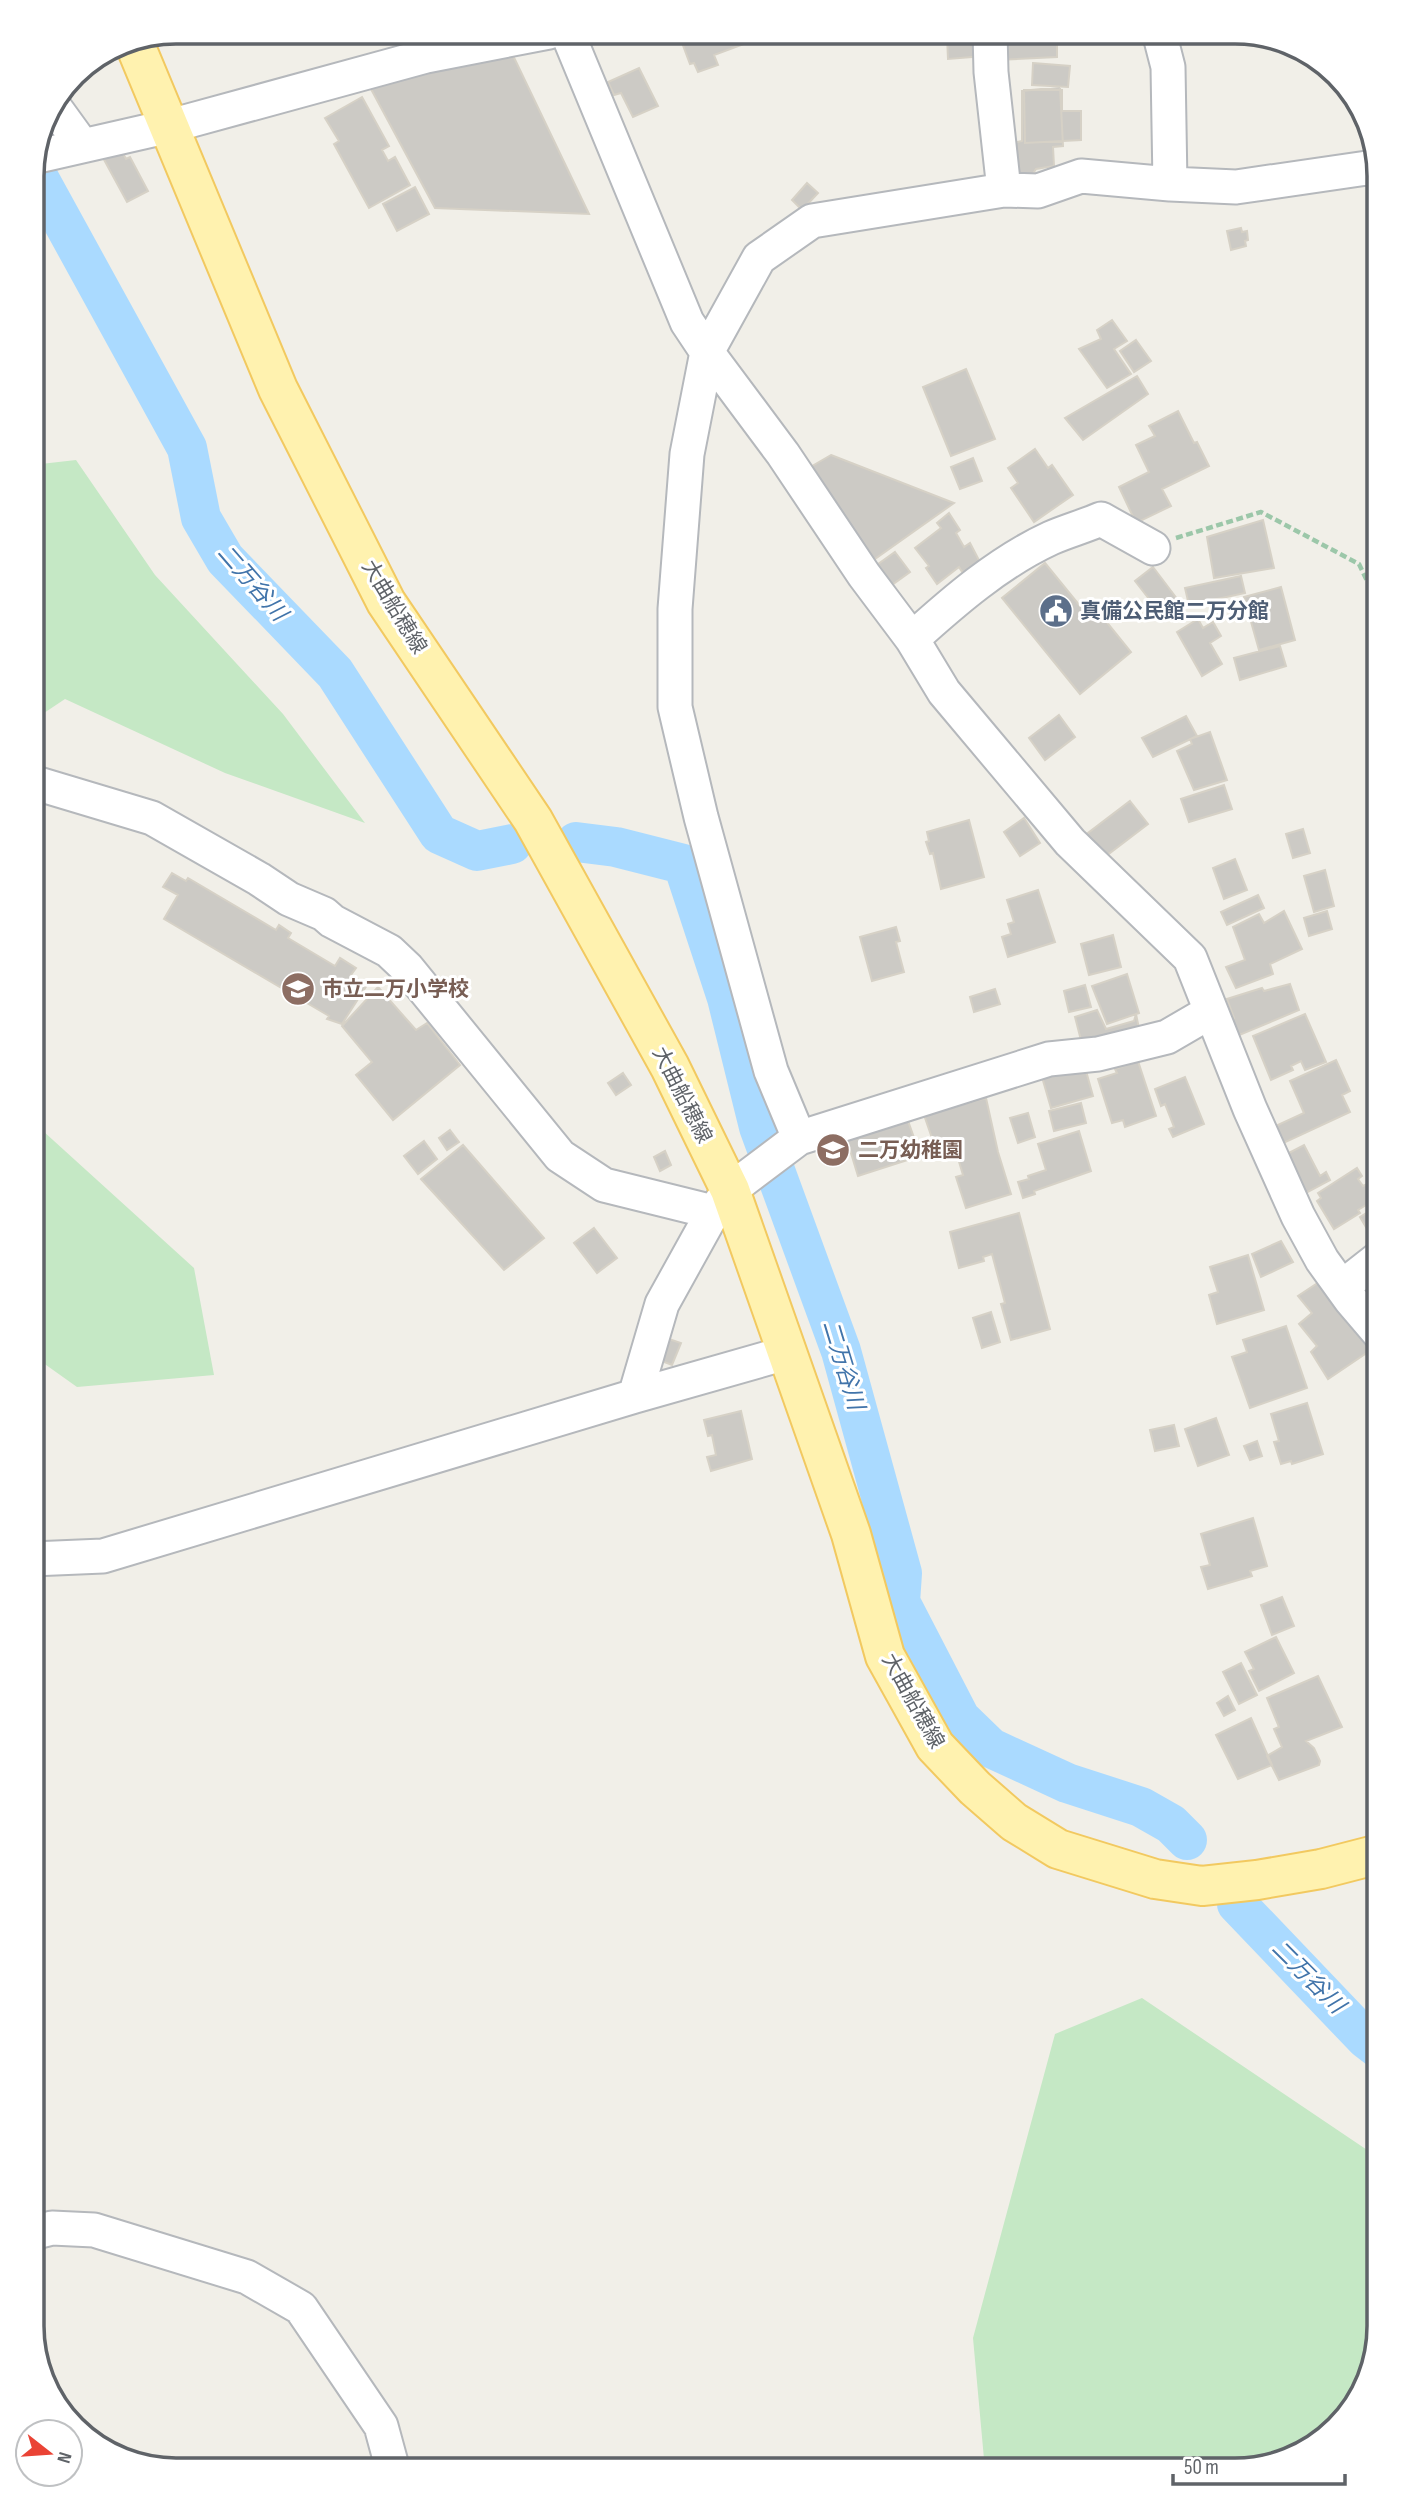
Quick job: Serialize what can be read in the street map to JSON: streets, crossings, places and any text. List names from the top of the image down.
{
  "streets": {
    "main road": ["大曲船穂線"]
  },
  "water": ["二万谷川"],
  "places": {
    "public building": ["真備公民館二万分館"],
    "school or university": ["市立二万小学校", "二万幼稚園"]
  },
  "scale_bar": "50 m",
  "north": "right"
}
